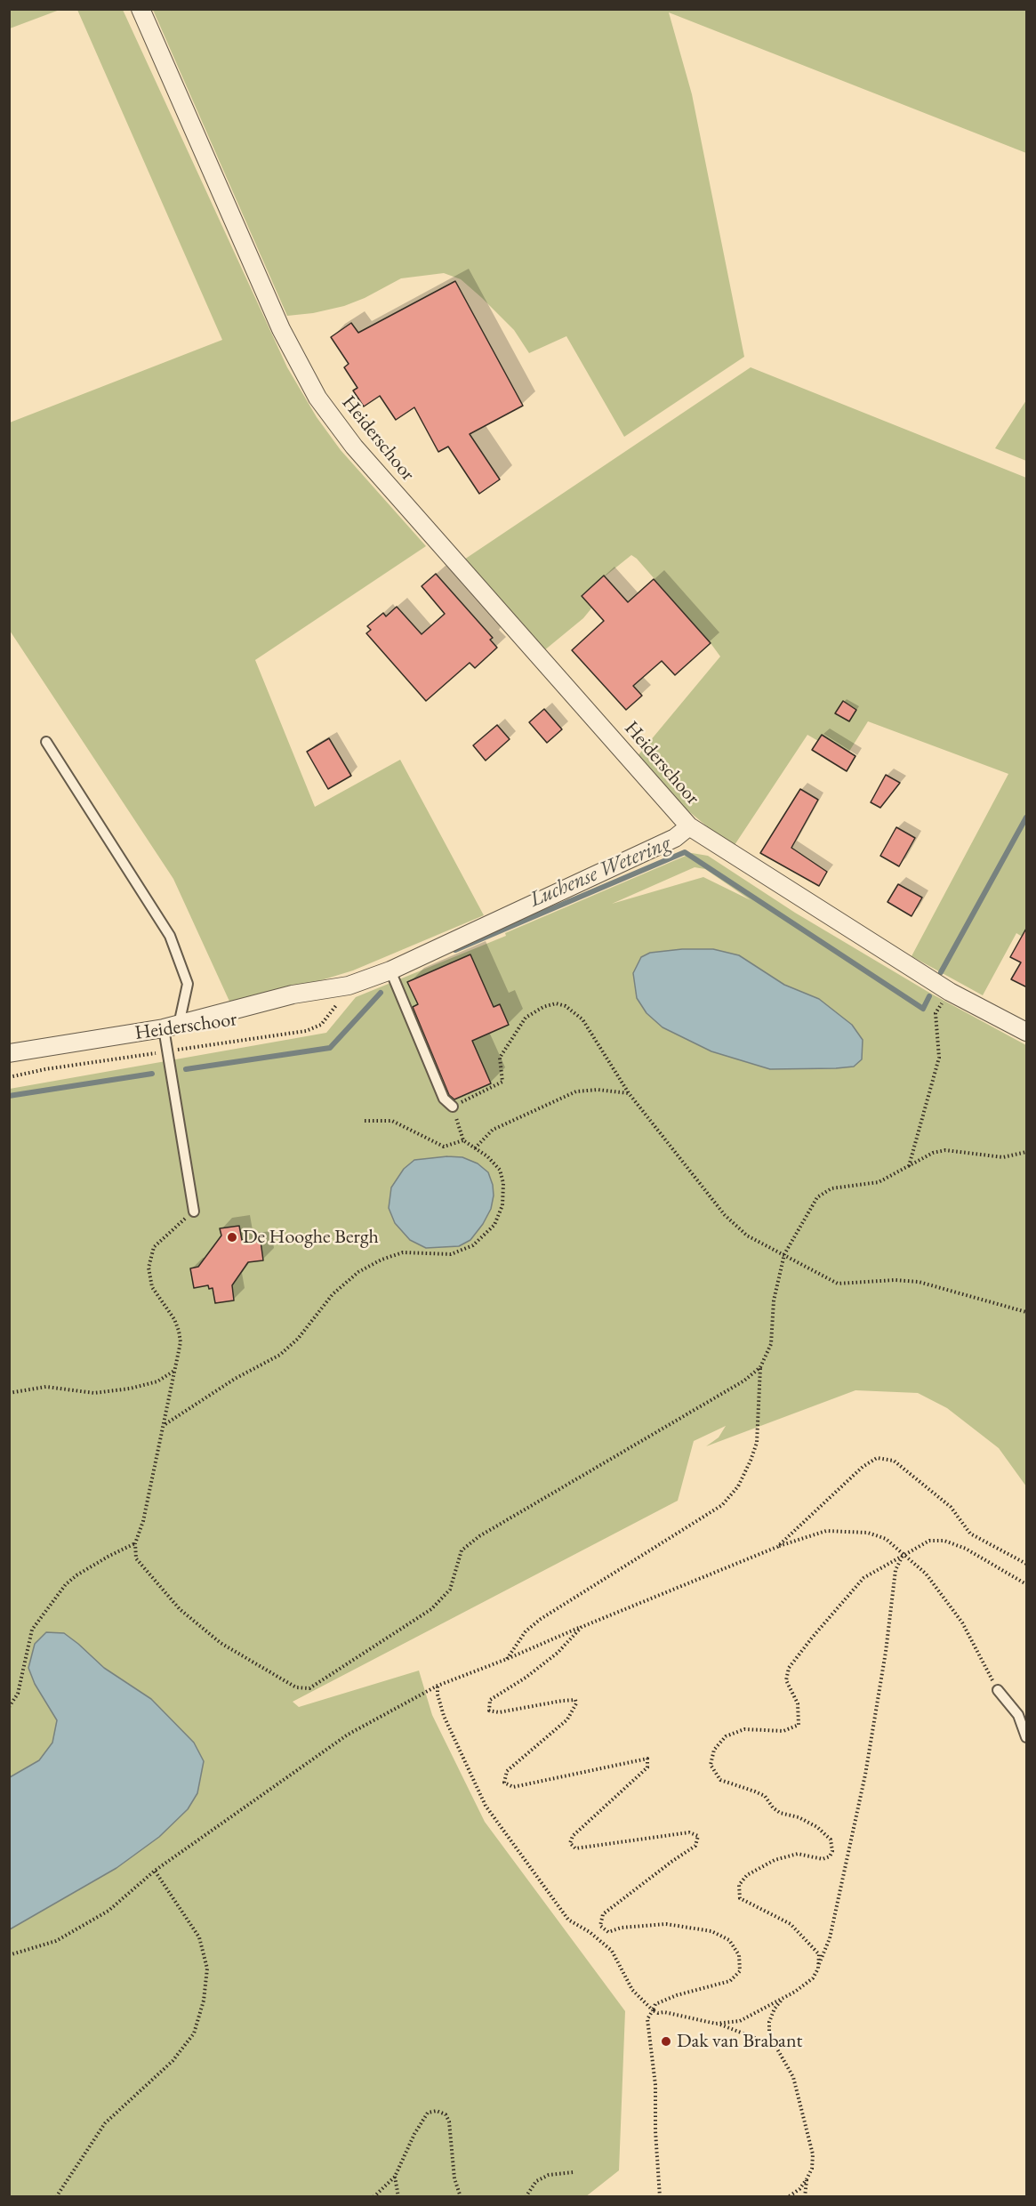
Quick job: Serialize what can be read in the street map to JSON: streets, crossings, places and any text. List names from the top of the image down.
{
  "streets": {
    "street": ["Heiderschoor"]
  },
  "water": ["Luchense Wetering"],
  "places": ["De Hooghe Bergh", "Dak van Brabant"]
}
